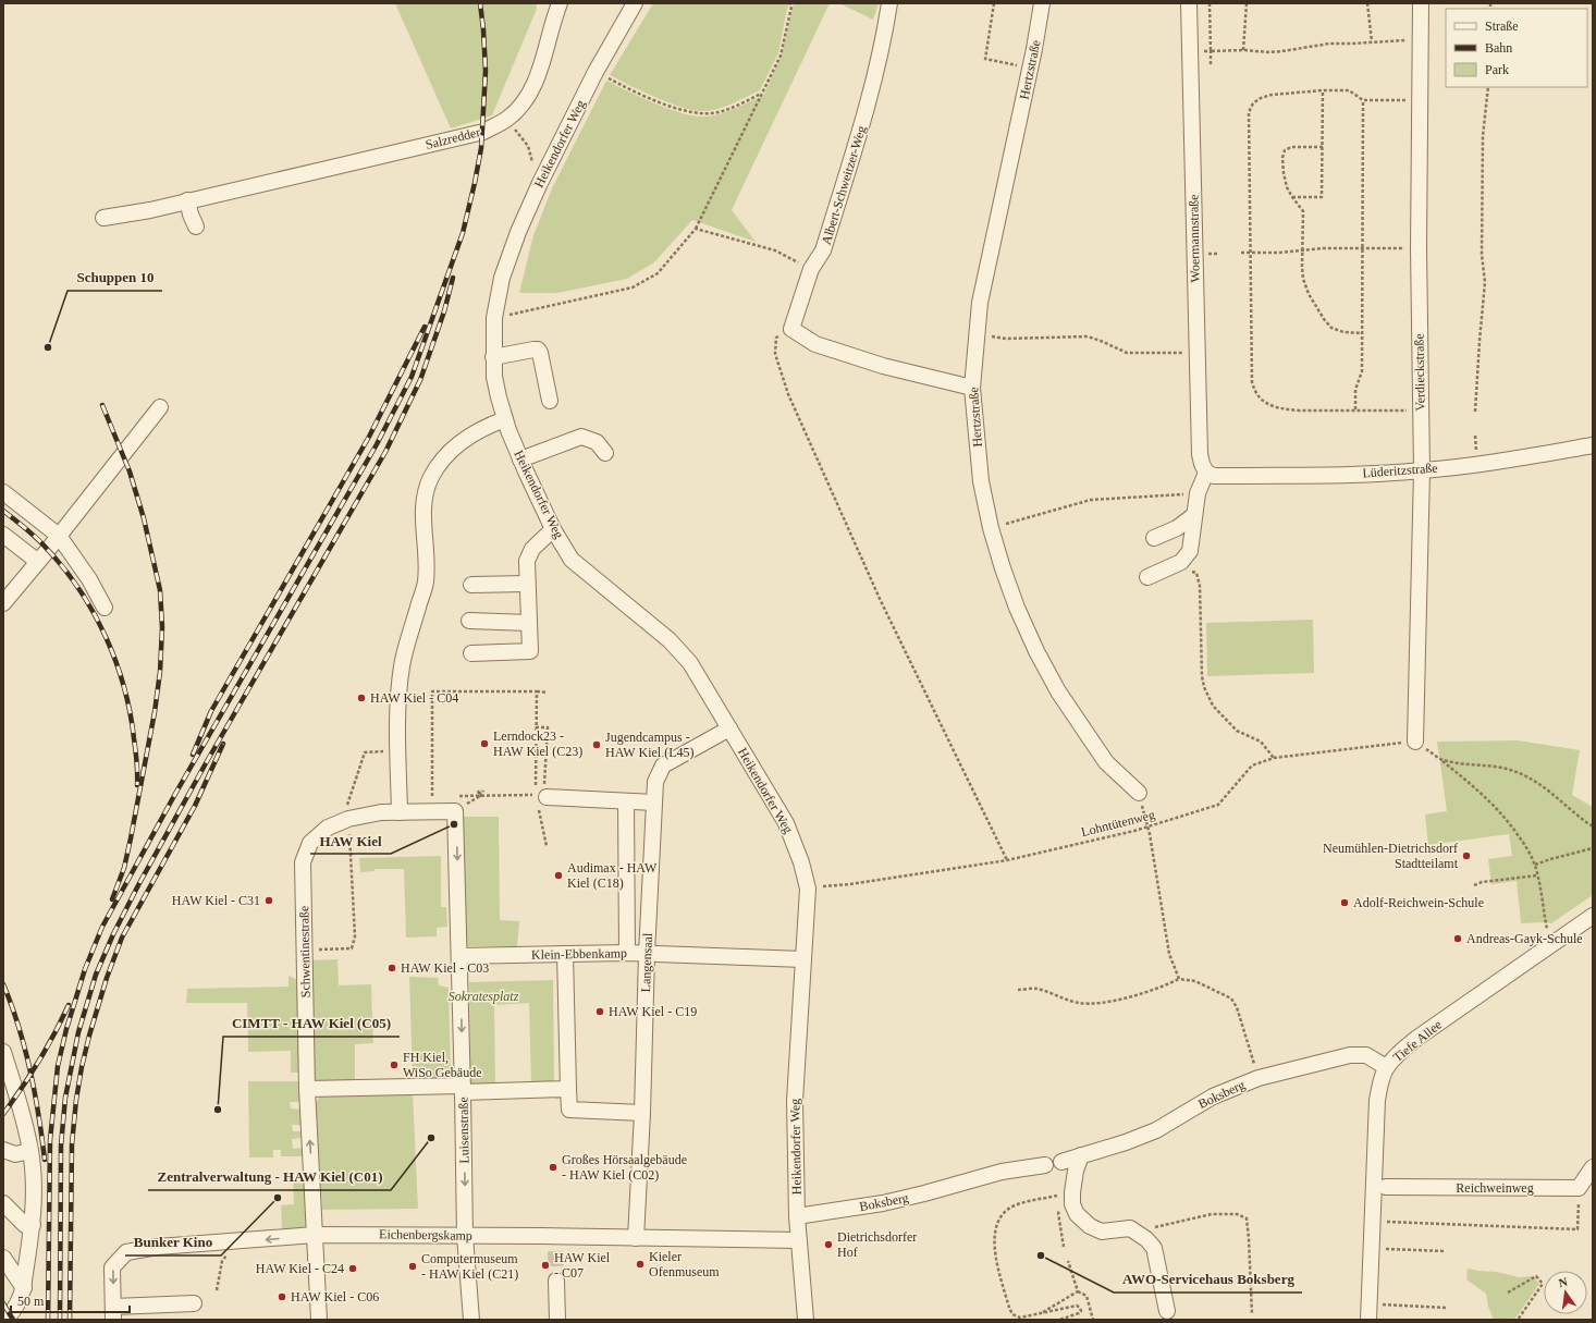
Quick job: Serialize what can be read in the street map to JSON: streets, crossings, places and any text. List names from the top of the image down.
{
  "streets": {
    "street": [
      "Hertzstraße",
      "Salzredder",
      "Heikendorfer Weg",
      "Albert-Schweitzer-Weg",
      "Woermannstraße",
      "Verdieckstraße",
      "Lüderitzstraße",
      "Schwentinestraße",
      "Klein-Ebbenkamp",
      "Langensaal",
      "Tiefe Allee",
      "Boksberg",
      "Luisenstraße",
      "Reichweinweg",
      "Eichenbergskamp"
    ],
    "path": ["Lohntütenweg"]
  },
  "crossings": [
    ["Heikendorfer Weg", "Lohntütenweg"],
    ["Heikendorfer Weg", "Klein-Ebbenkamp"],
    ["Heikendorfer Weg", "Langensaal"],
    ["Heikendorfer Weg", "Boksberg"],
    ["Heikendorfer Weg", "Eichenbergskamp"],
    ["Woermannstraße", "Lüderitzstraße"],
    ["Verdieckstraße", "Lüderitzstraße"],
    ["Verdieckstraße", "Lohntütenweg"],
    ["Schwentinestraße", "Luisenstraße"],
    ["Schwentinestraße", "Eichenbergskamp"],
    ["Klein-Ebbenkamp", "Langensaal"],
    ["Klein-Ebbenkamp", "Luisenstraße"],
    ["Langensaal", "Eichenbergskamp"],
    ["Tiefe Allee", "Boksberg"],
    ["Luisenstraße", "Eichenbergskamp"]
  ],
  "parks": ["Sokratesplatz"],
  "places": [
    "Schuppen 10",
    "HAW Kiel - C04",
    "Lerndock23 - HAW Kiel (C23)",
    "Jugendcampus - HAW Kiel (L45)",
    "HAW Kiel",
    "Neumühlen-Dietrichsdorf Stadtteilamt",
    "Audimax - HAW Kiel (C18)",
    "HAW Kiel - C31",
    "Adolf-Reichwein-Schule",
    "Andreas-Gayk-Schule",
    "HAW Kiel - C03",
    "HAW Kiel - C19",
    "FH Kiel, WiSo Gebäude",
    "CIMTT - HAW Kiel (C05)",
    "Zentralverwaltung - HAW Kiel (C01)",
    "Großes Hörsaalgebäude - HAW Kiel (C02)",
    "Bunker Kino",
    "Dietrichsdorfer Hof",
    "AWO-Servicehaus Boksberg",
    "Kieler Ofenmuseum",
    "HAW Kiel - C07",
    "Computermuseum - HAW Kiel (C21)",
    "HAW Kiel - C24",
    "HAW Kiel - C06"
  ],
  "legend": ["Straße", "Bahn", "Park"],
  "scale_bar": "50 m",
  "north": "top"
}
